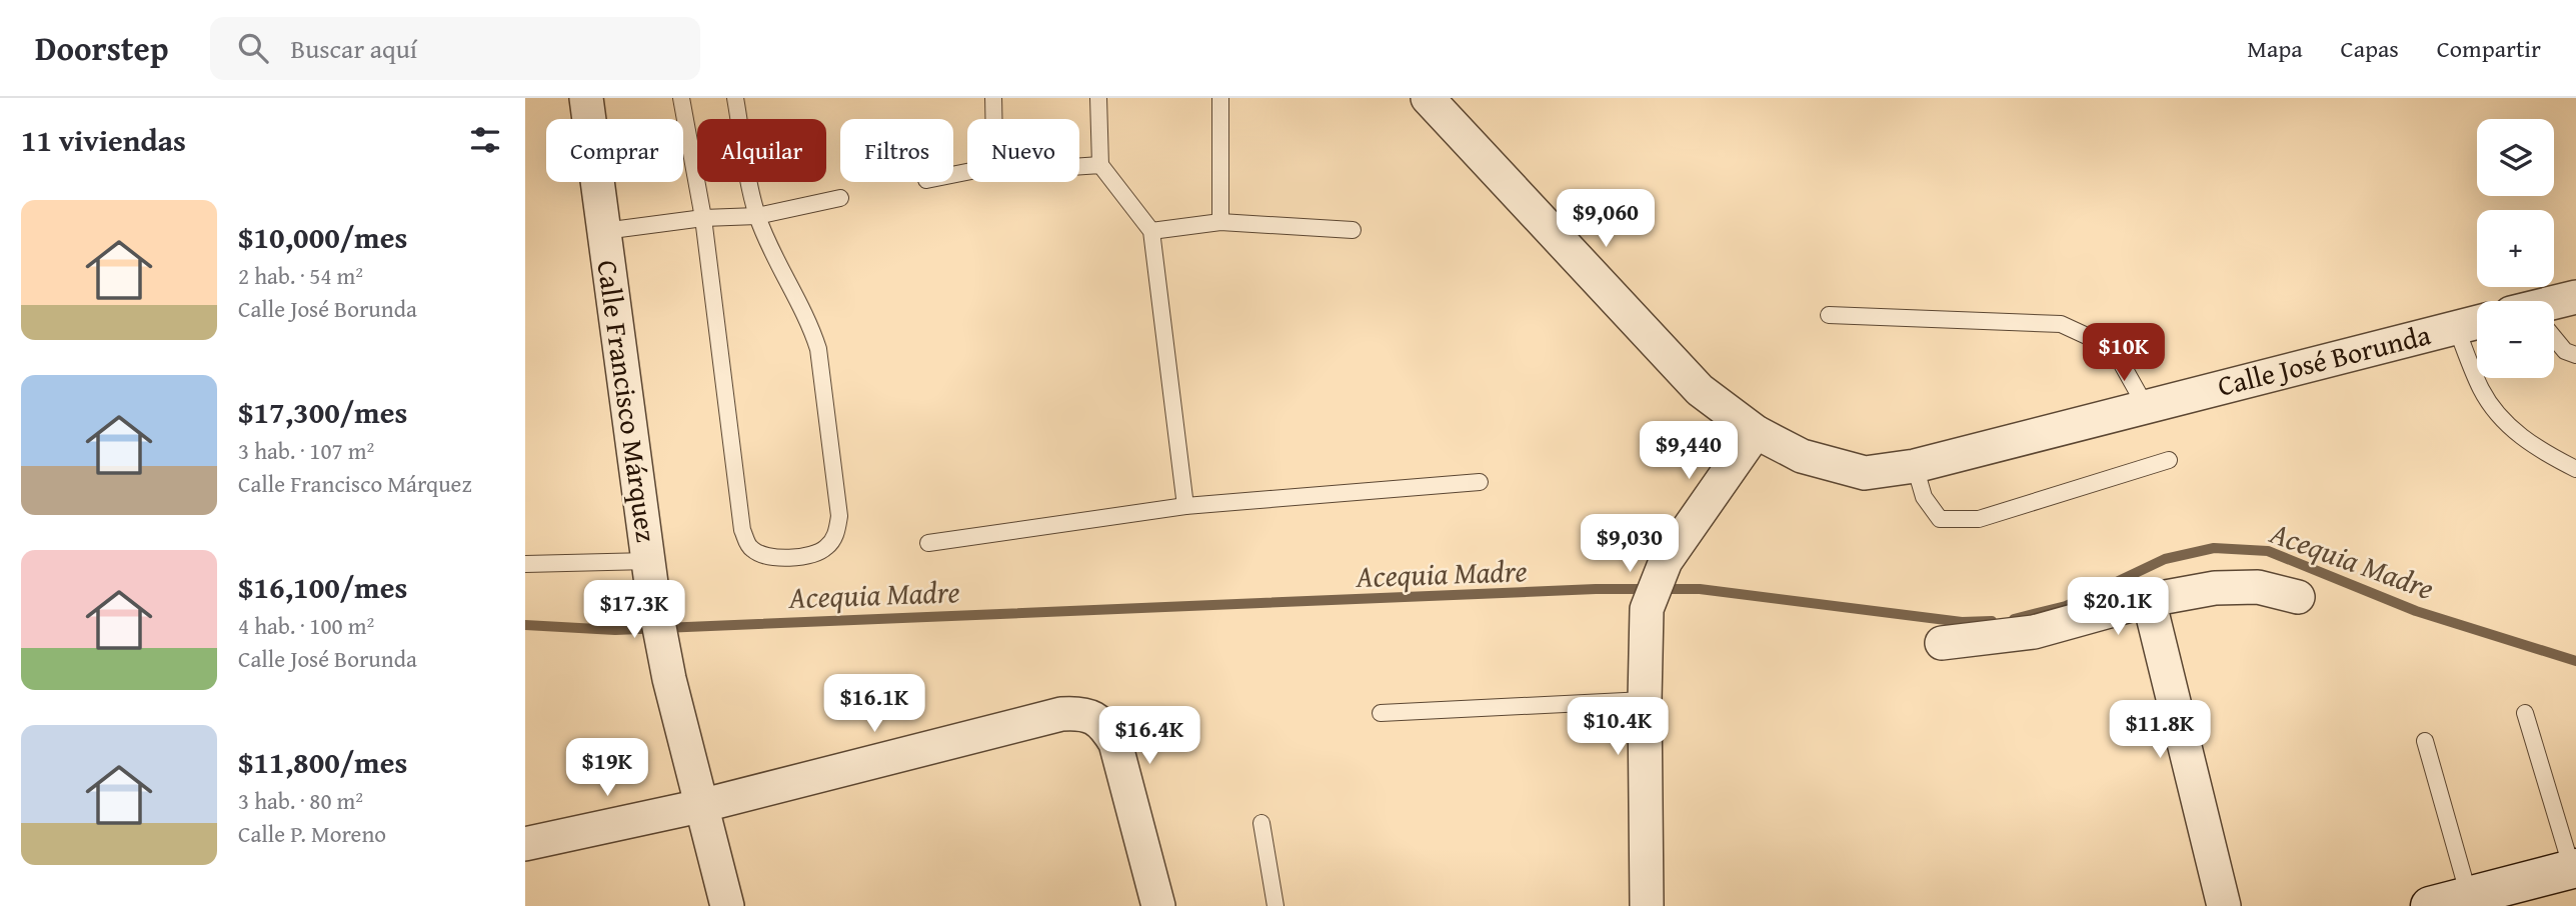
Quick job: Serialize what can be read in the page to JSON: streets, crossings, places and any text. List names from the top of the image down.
{
  "streets": {
    "street": ["Calle José Borunda", "Calle Francisco Márquez"]
  },
  "water": ["Acequia Madre"],
  "page": {
    "header": "Doorstep",
    "search": "Buscar aquí",
    "nav": ["Mapa", "Capas", "Compartir"],
    "heading": "11 viviendas",
    "map_buttons": ["+", "−"],
    "chip": [
      "Comprar",
      "Alquilar",
      "Filtros",
      "Nuevo"
    ],
    "list": [
      {
        "name": "$10,000/mes",
        "note": "2 hab. · 54 m² · Calle José Borunda"
      },
      {
        "name": "$17,300/mes",
        "note": "3 hab. · 107 m² · Calle Francisco Márquez"
      },
      {
        "name": "$16,100/mes",
        "note": "4 hab. · 100 m² · Calle José Borunda"
      },
      {
        "name": "$11,800/mes",
        "note": "3 hab. · 80 m² · Calle P. Moreno"
      }
    ],
    "price": [
      "$9,060",
      "$10K",
      "$9,440",
      "$9,030",
      "$20.1K",
      "$17.3K",
      "$16.1K",
      "$10.4K",
      "$11.8K",
      "$16.4K",
      "$19K"
    ]
  }
}
